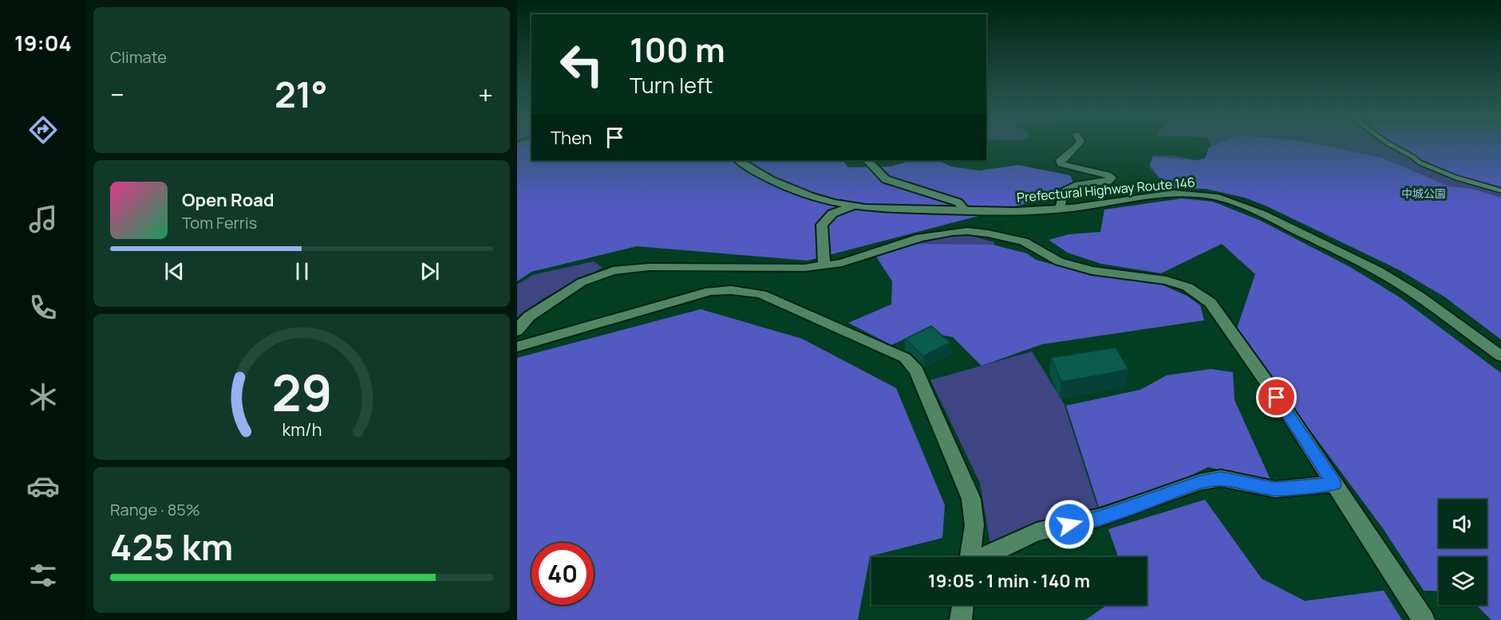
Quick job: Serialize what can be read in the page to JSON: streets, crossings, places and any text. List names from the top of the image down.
{
  "streets": {
    "street": ["Prefectural Highway Route 146"]
  },
  "parks": ["中城公園"],
  "page": {
    "tabs": "19:04",
    "tile": [
      "Climate",
      ["Range · 85%", "425 km"]
    ],
    "turn": ["100 m", "Turn left"],
    "heat": ["−", "21°", "+"],
    "then": "Then",
    "song": ["Open Road", "Tom Ferris"],
    "limit": "40",
    "trip": "19:05 · 1 min · 140 m",
    "gauge": ["29", "km/h"]
  }
}
